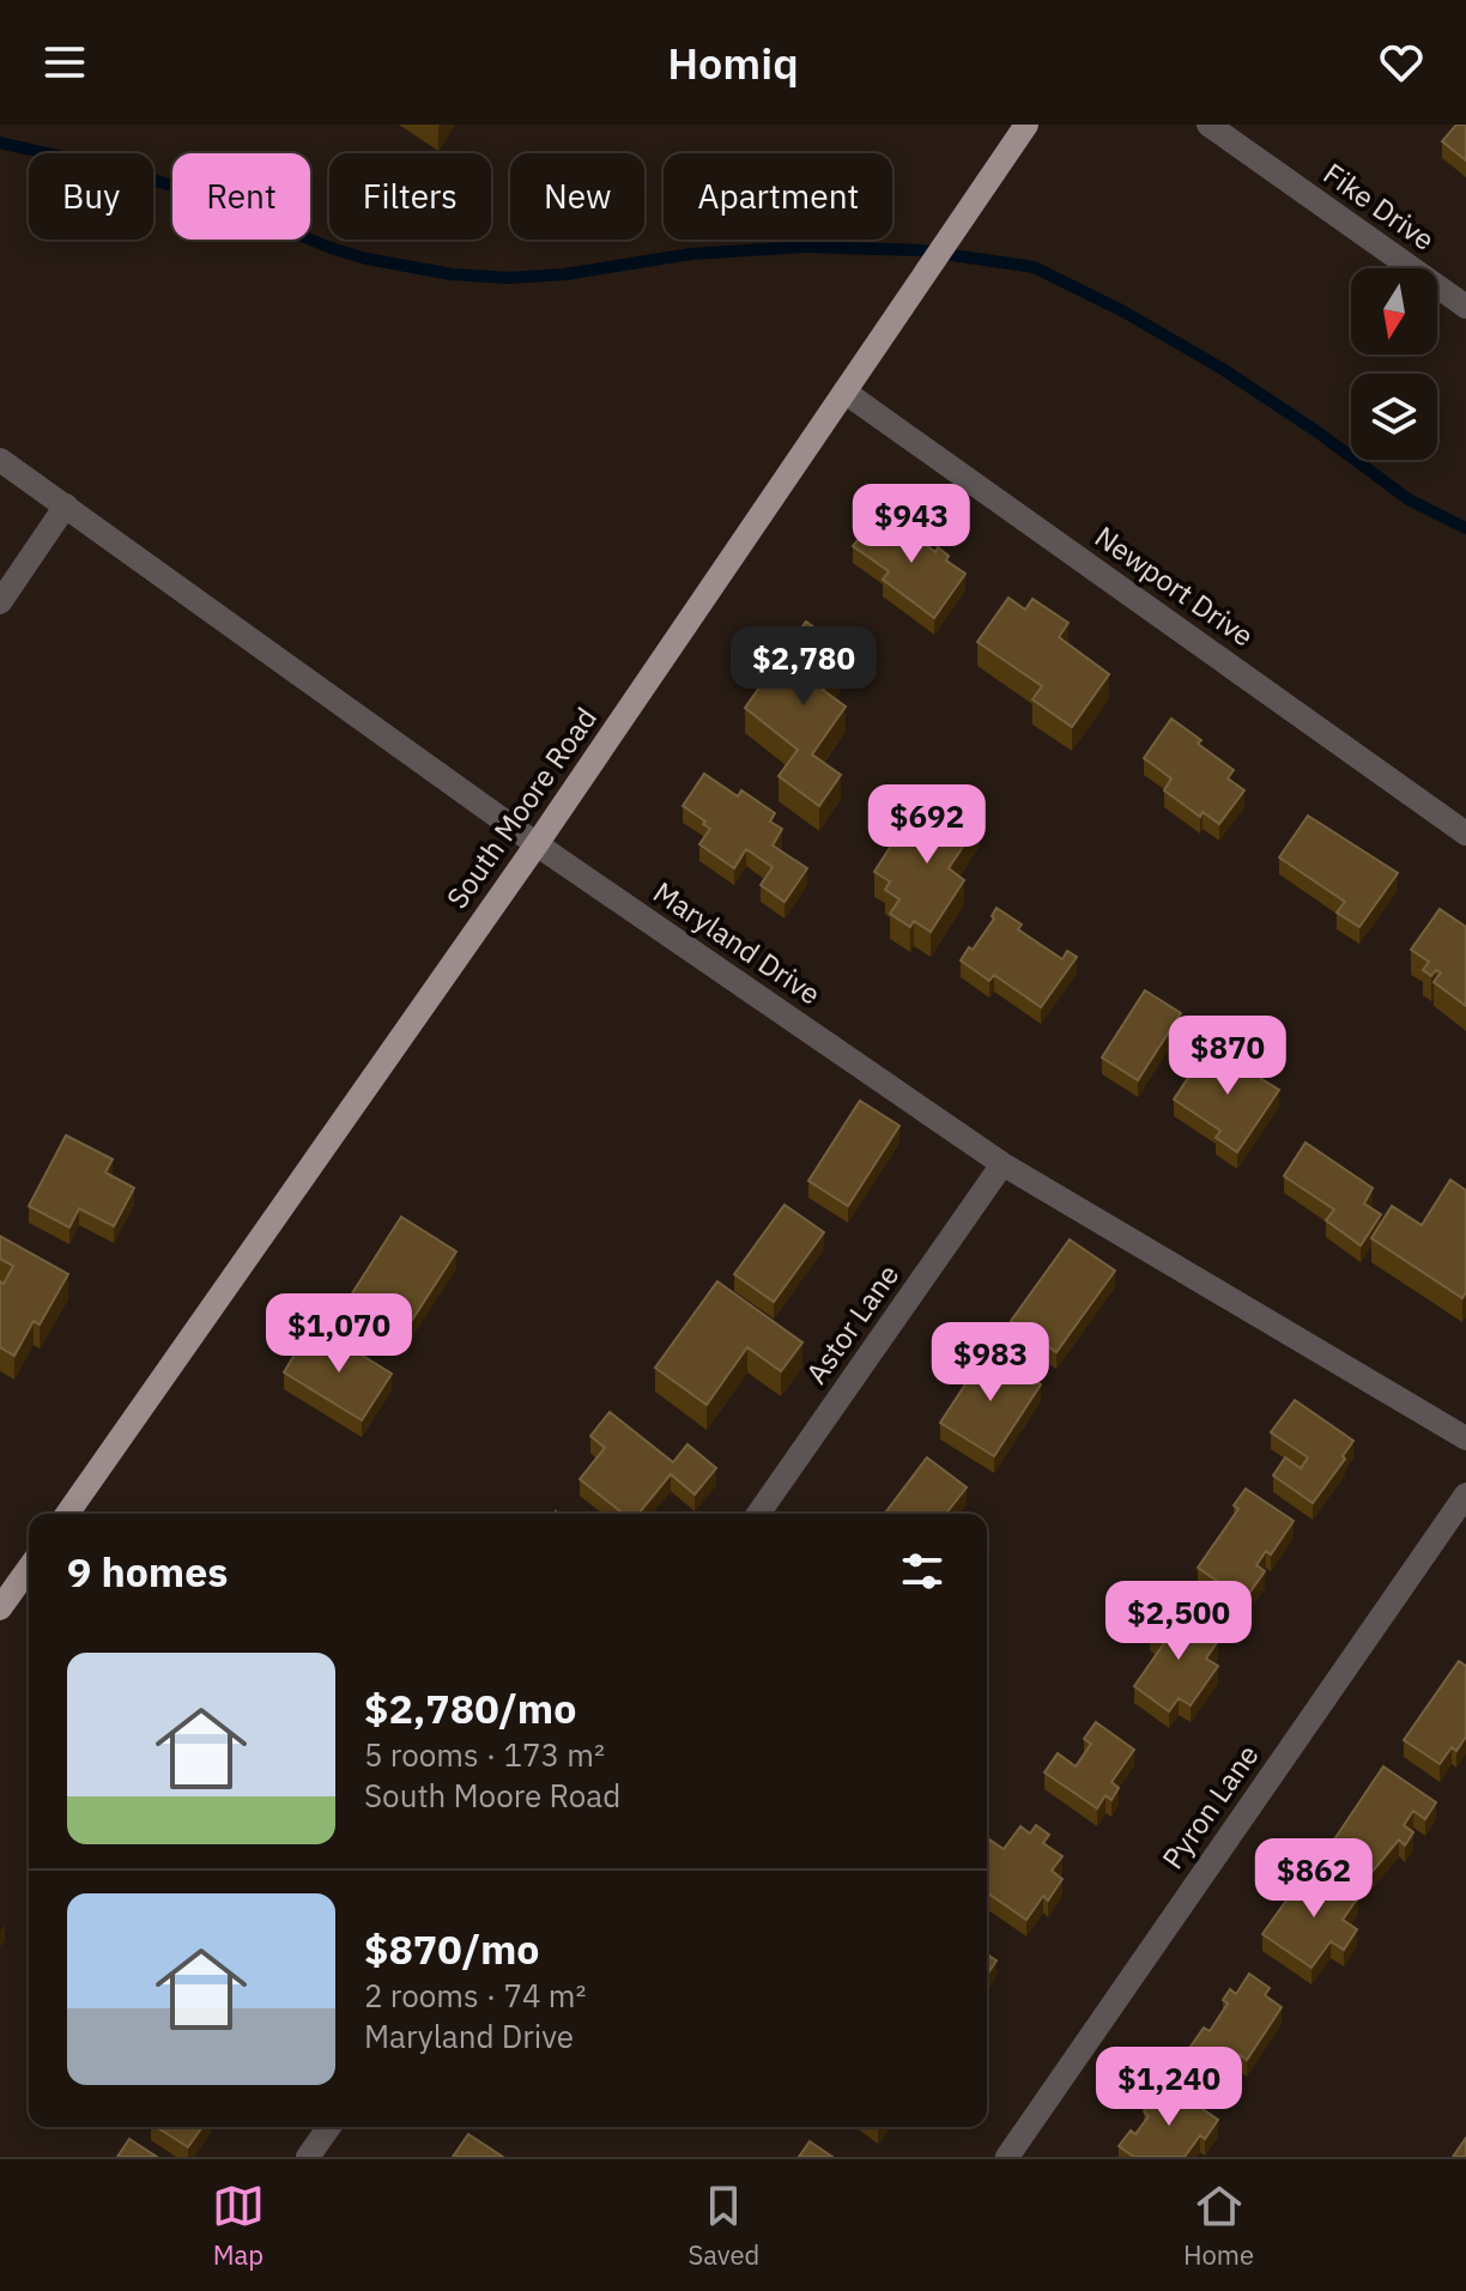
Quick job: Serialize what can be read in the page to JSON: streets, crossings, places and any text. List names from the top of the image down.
{
  "streets": {
    "main road": ["South Moore Road"],
    "street": [
      "Fike Drive",
      "Newport Drive",
      "Maryland Drive",
      "Astor Lane",
      "Pyron Lane"
    ]
  },
  "crossings": [
    ["Newport Drive", "South Moore Road"],
    ["South Moore Road", "Maryland Drive"],
    ["Maryland Drive", "Astor Lane"]
  ],
  "north": "bottom",
  "page": {
    "header": "Homiq",
    "chip": [
      "Buy",
      "Rent",
      "Filters",
      "New",
      "Apartment"
    ],
    "price": [
      "$943",
      "$2,780",
      "$692",
      "$870",
      "$1,070",
      "$983",
      "$2,500",
      "$862",
      "$1,240"
    ],
    "heading": "9 homes",
    "list": [
      {
        "name": "$2,780/mo",
        "note": "5 rooms · 173 m² · South Moore Road"
      },
      {
        "name": "$870/mo",
        "note": "2 rooms · 74 m² · Maryland Drive"
      }
    ],
    "tabs": ["Map", "Saved", "Home"]
  }
}
